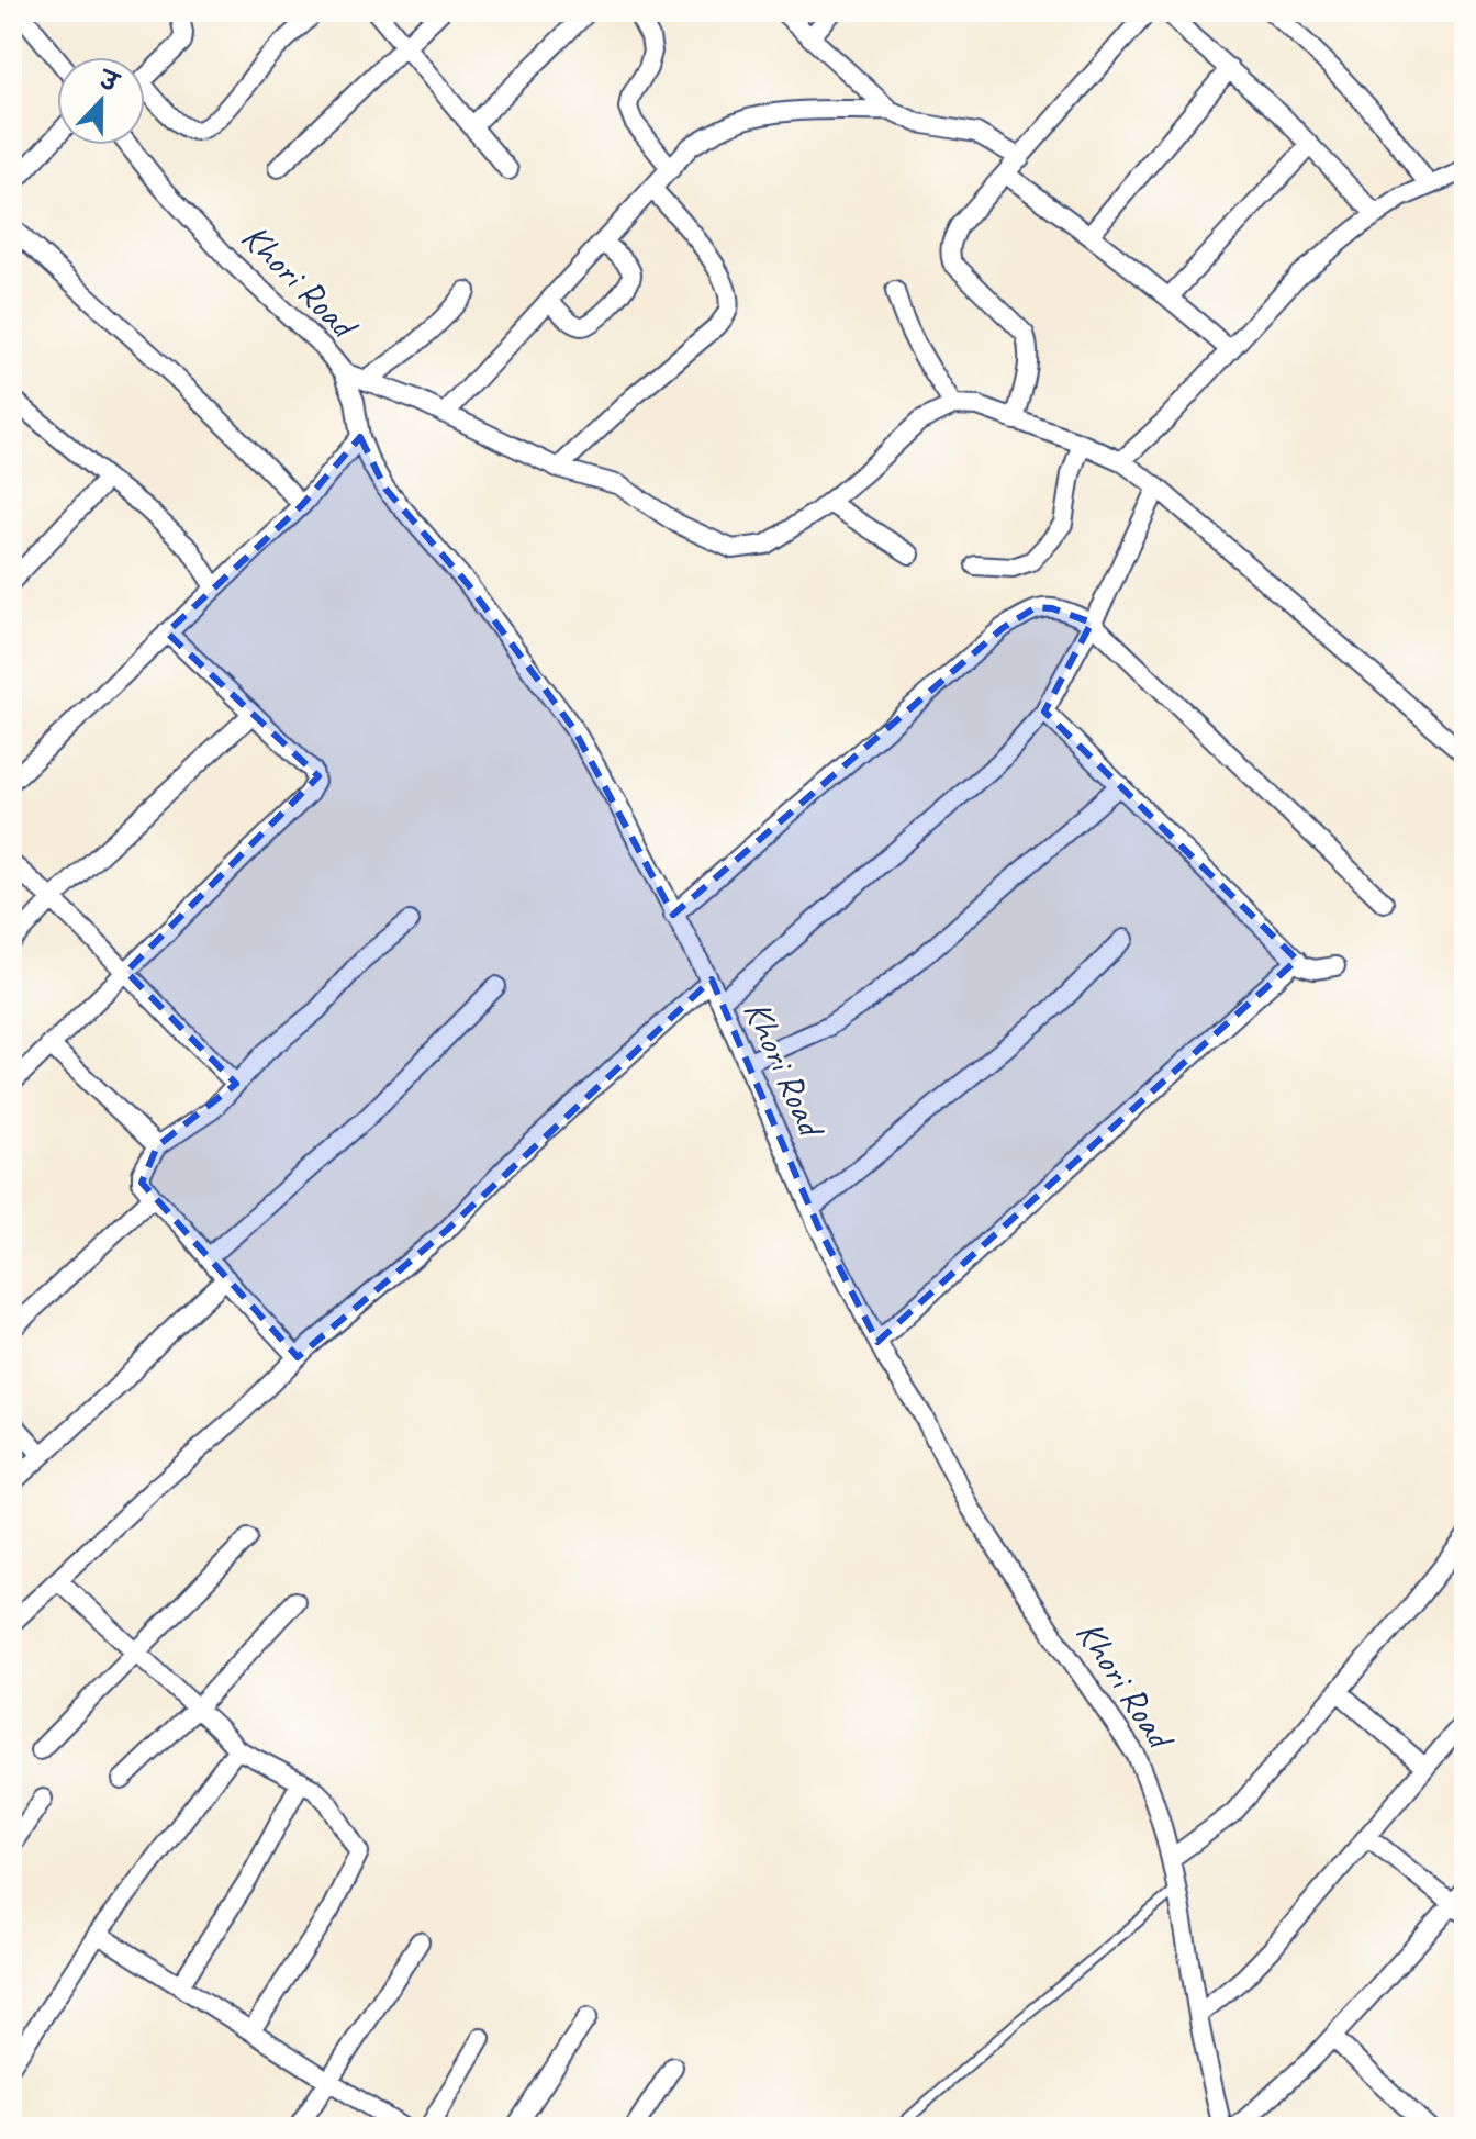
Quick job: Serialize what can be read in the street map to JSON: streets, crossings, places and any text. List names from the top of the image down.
{
  "streets": {
    "street": ["Khori Road"]
  },
  "north": "top"
}
